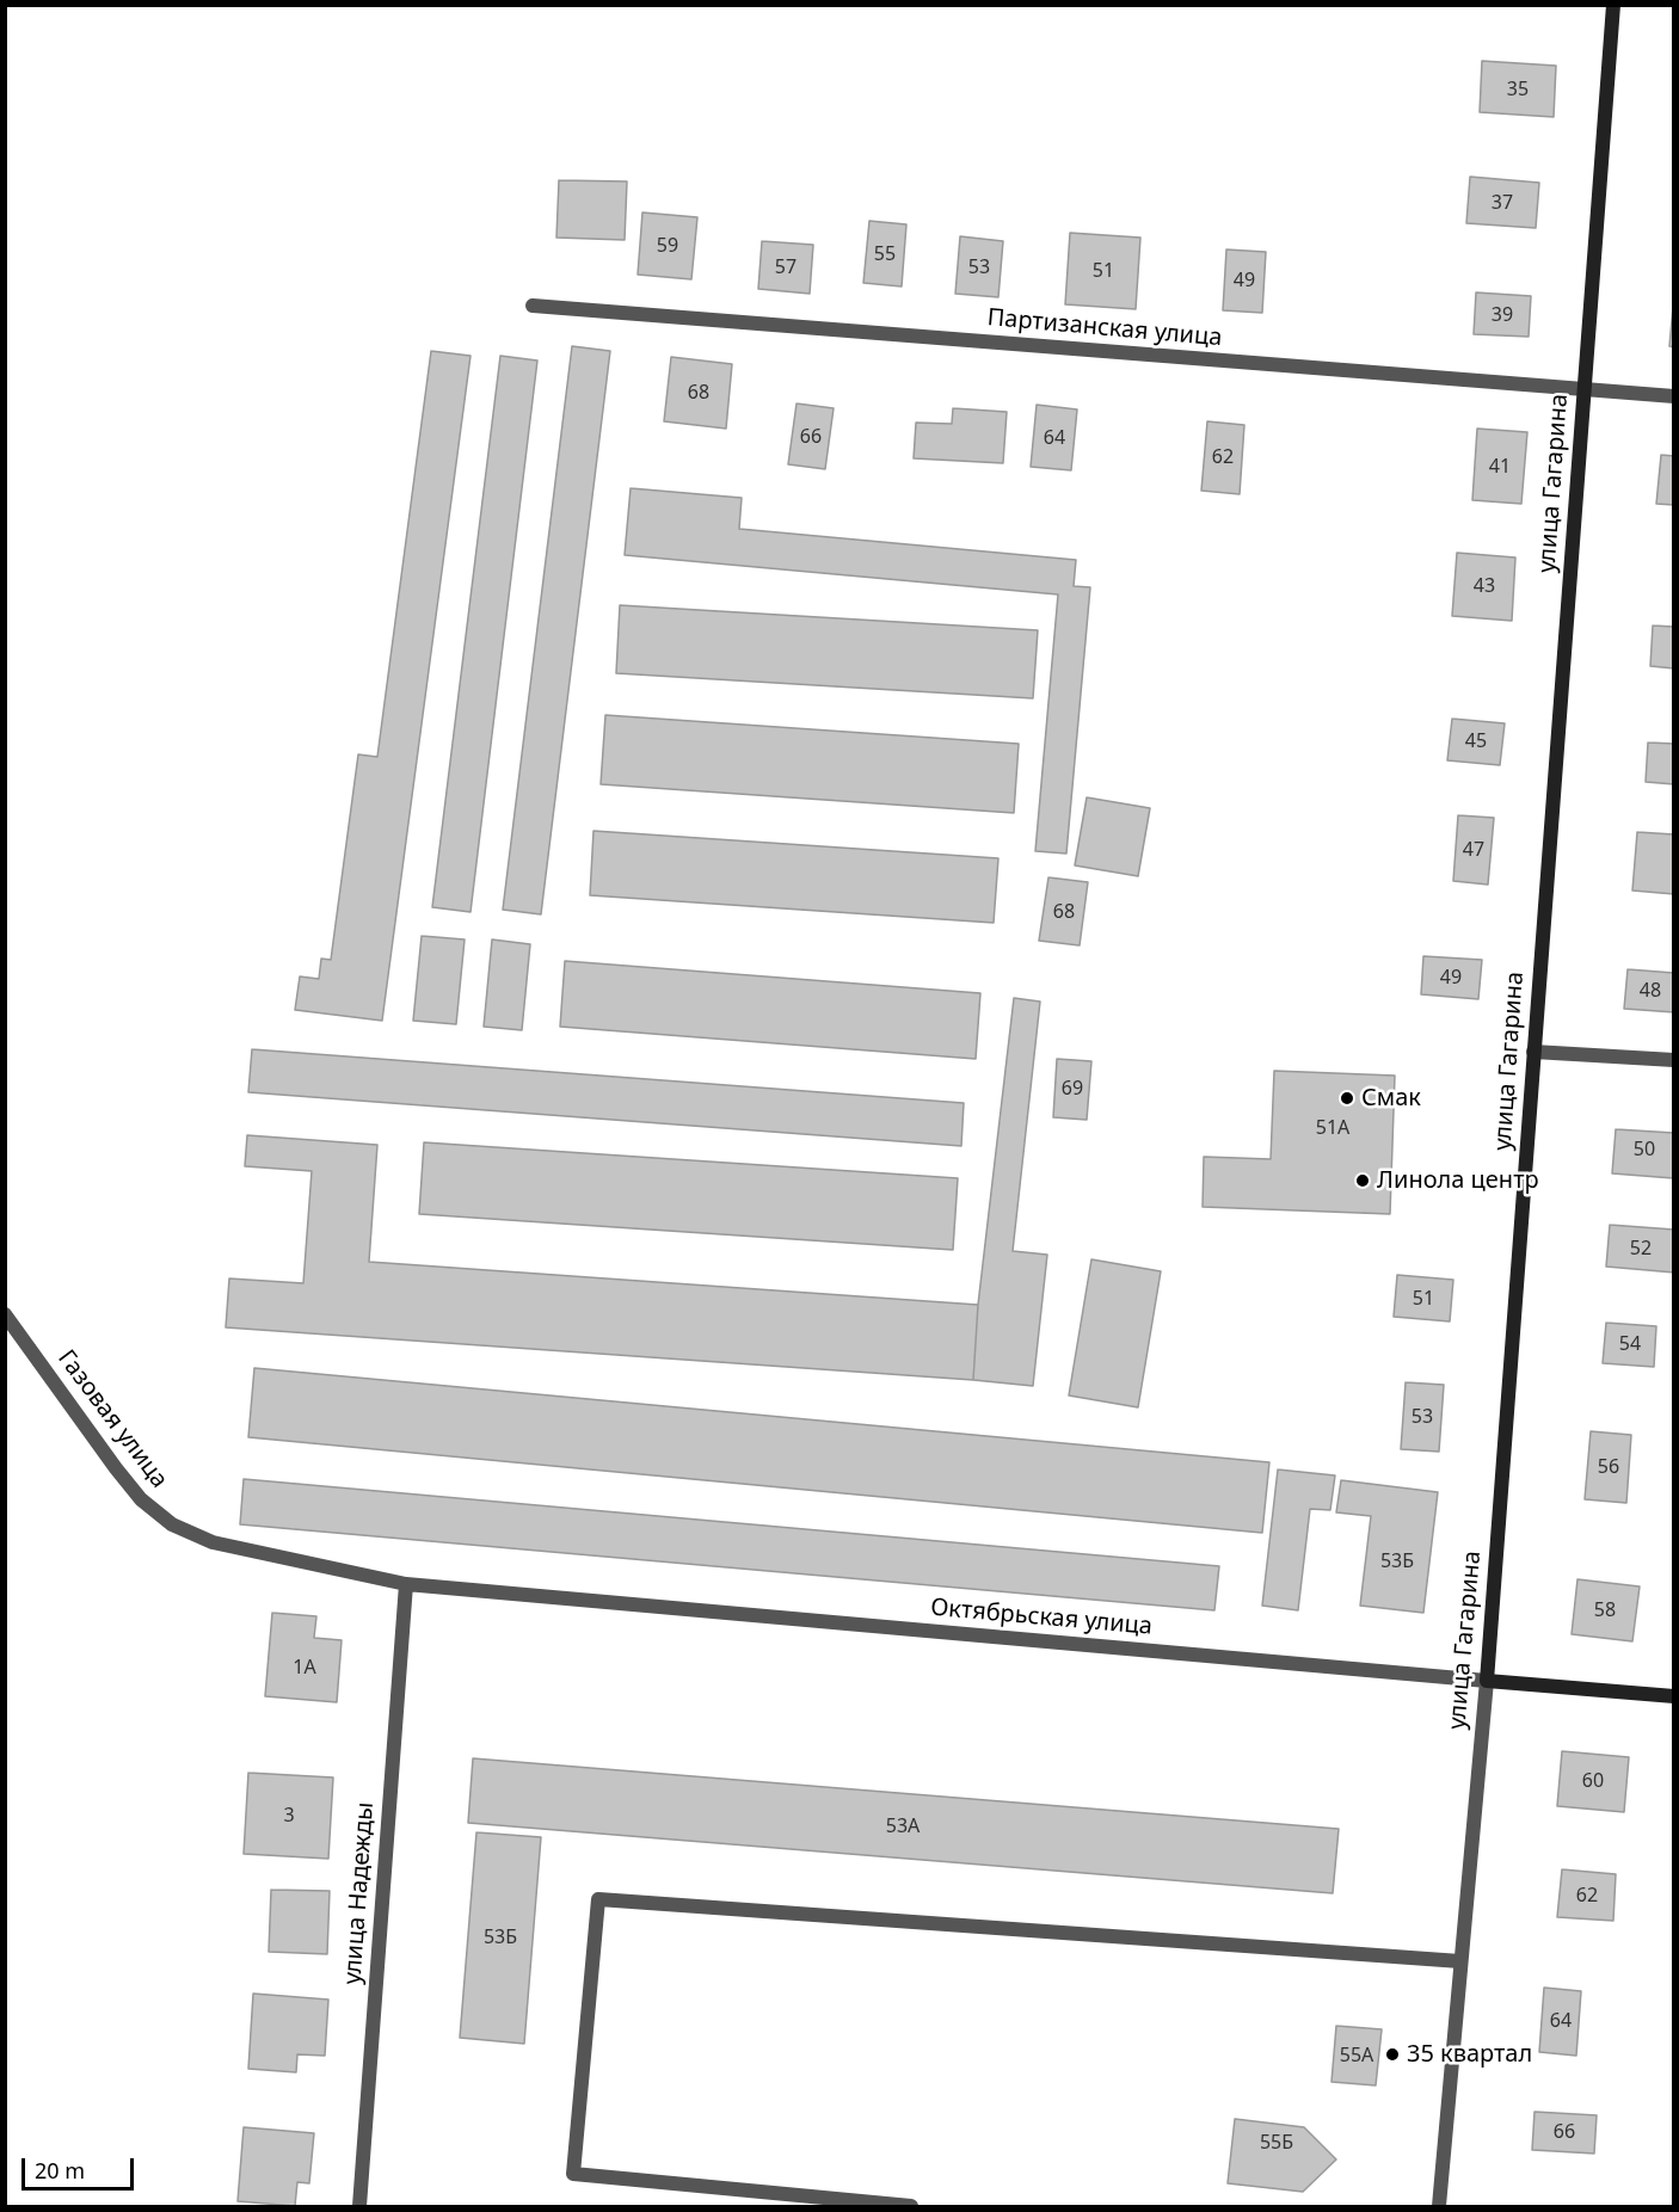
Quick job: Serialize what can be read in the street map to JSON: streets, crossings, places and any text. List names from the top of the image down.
{
  "streets": {
    "main road": ["улица Гагарина", "Октябрьская улица"],
    "street": ["Партизанская улица", "Газовая улица", "улица Надежды"]
  },
  "crossings": [
    ["Партизанская улица", "улица Гагарина"],
    ["улица Гагарина", "Октябрьская улица"],
    ["Газовая улица", "Октябрьская улица"],
    ["Газовая улица", "улица Надежды"],
    ["Октябрьская улица", "улица Надежды"]
  ],
  "places": ["Смак", "Линола центр", "35 квартал"],
  "house_numbers": [
    "35",
    "37",
    "59",
    "55",
    "57",
    "53",
    "51",
    "49",
    "39",
    "68",
    "66",
    "64",
    "62",
    "41",
    "43",
    "45",
    "47",
    "68",
    "49",
    "48",
    "69",
    "51А",
    "50",
    "52",
    "51",
    "54",
    "53",
    "56",
    "53Б",
    "58",
    "1А",
    "60",
    "3",
    "53А",
    "62",
    "53Б",
    "64",
    "55А",
    "66",
    "55Б"
  ],
  "scale_bar": "20 m"
}
